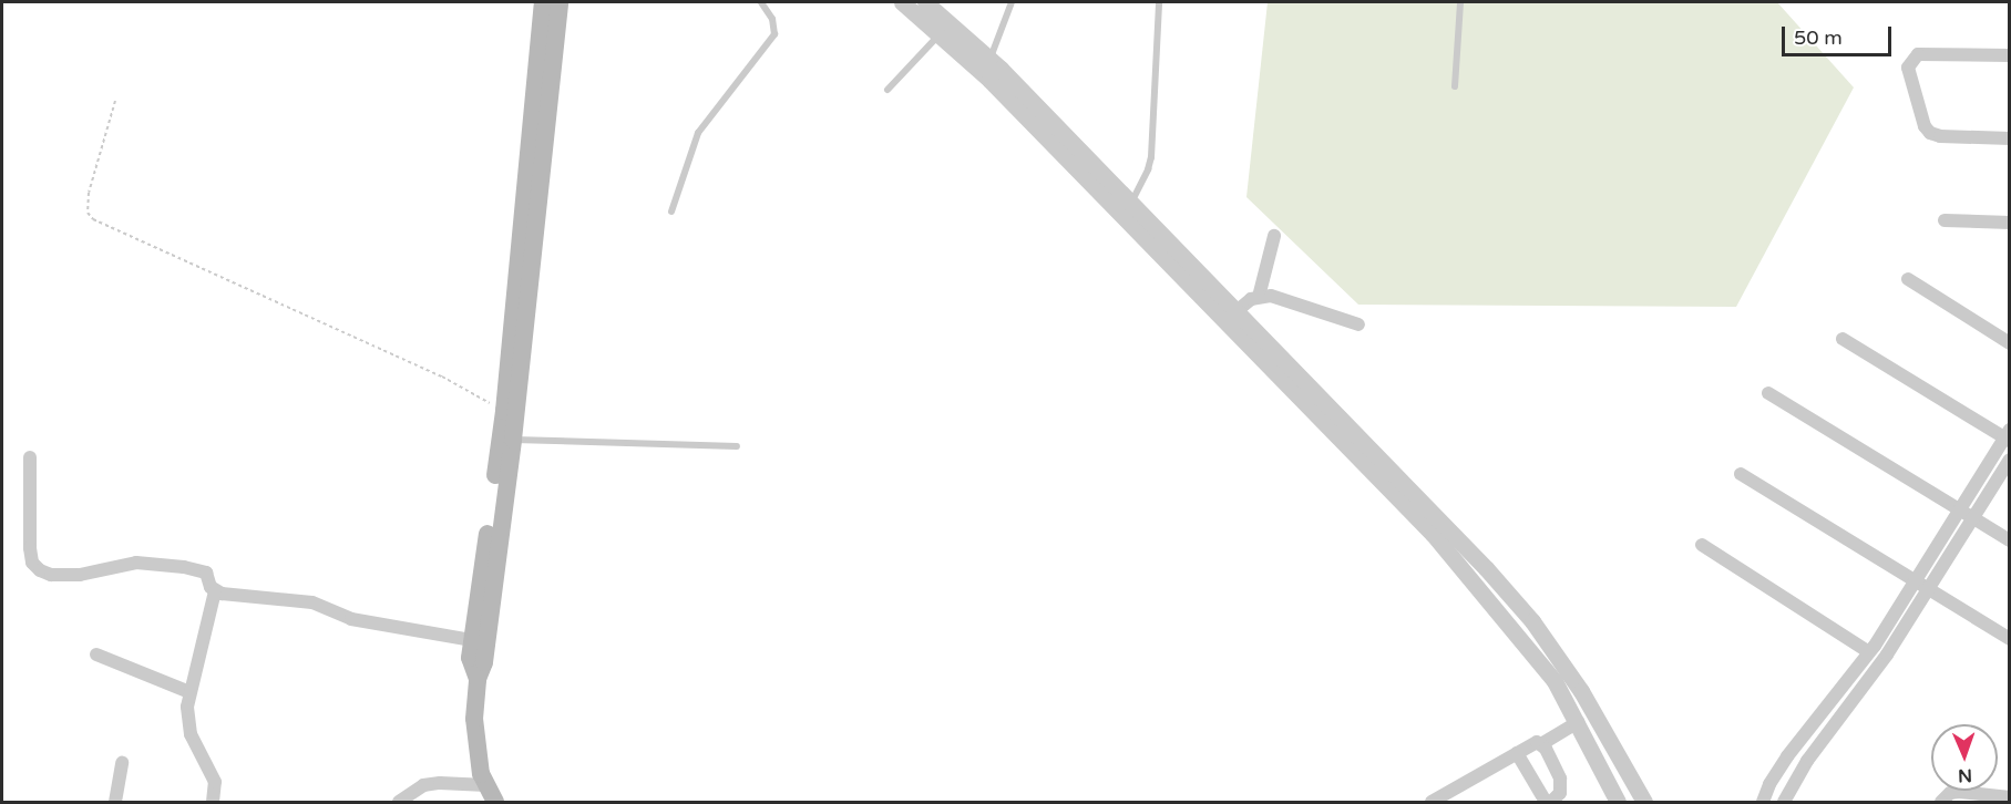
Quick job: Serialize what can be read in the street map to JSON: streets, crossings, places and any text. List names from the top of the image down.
{
  "scale_bar": "50 m",
  "north": "bottom"
}
